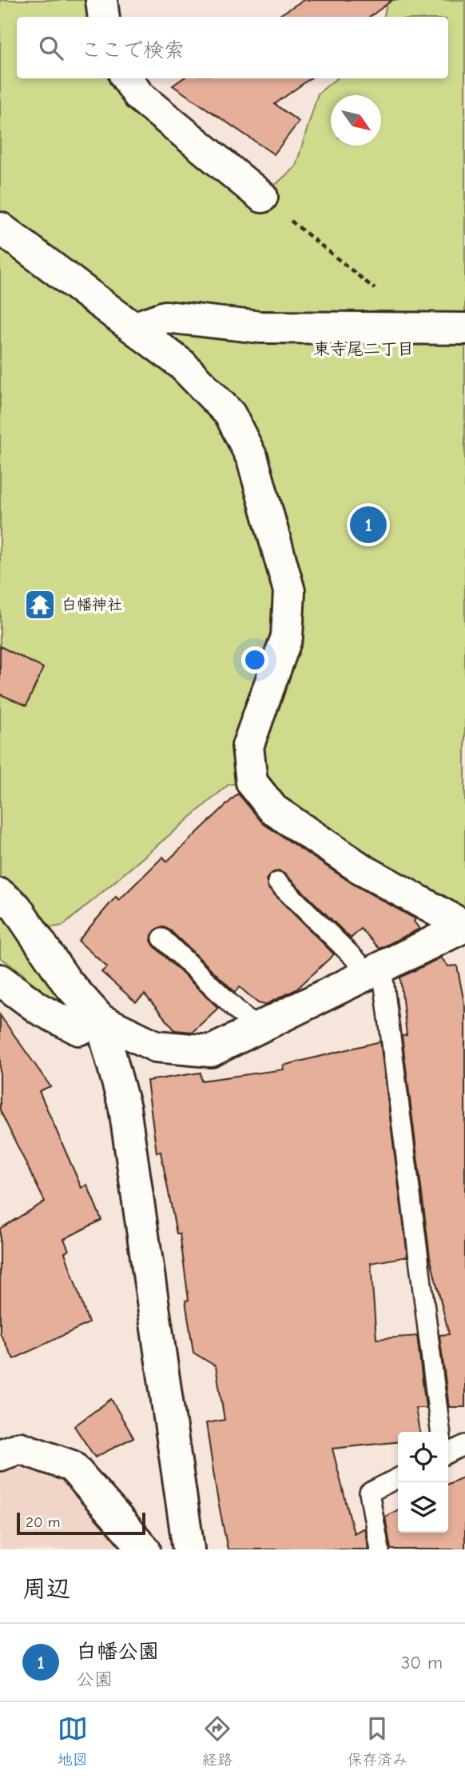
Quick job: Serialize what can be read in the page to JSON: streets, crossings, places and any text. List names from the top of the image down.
{
  "districts": ["東寺尾二丁目"],
  "places": {
    "temple": ["白幡神社"]
  },
  "scale_bar": "20 m",
  "north": "bottom right",
  "page": {
    "search": "ここで検索",
    "pins": "1",
    "scale": "20 m",
    "heading": "周辺",
    "list": [
      {
        "mark": "1",
        "name": "白幡公園",
        "note": "公園",
        "value": "30 m"
      }
    ],
    "nav": ["地図", "経路", "保存済み"]
  }
}
